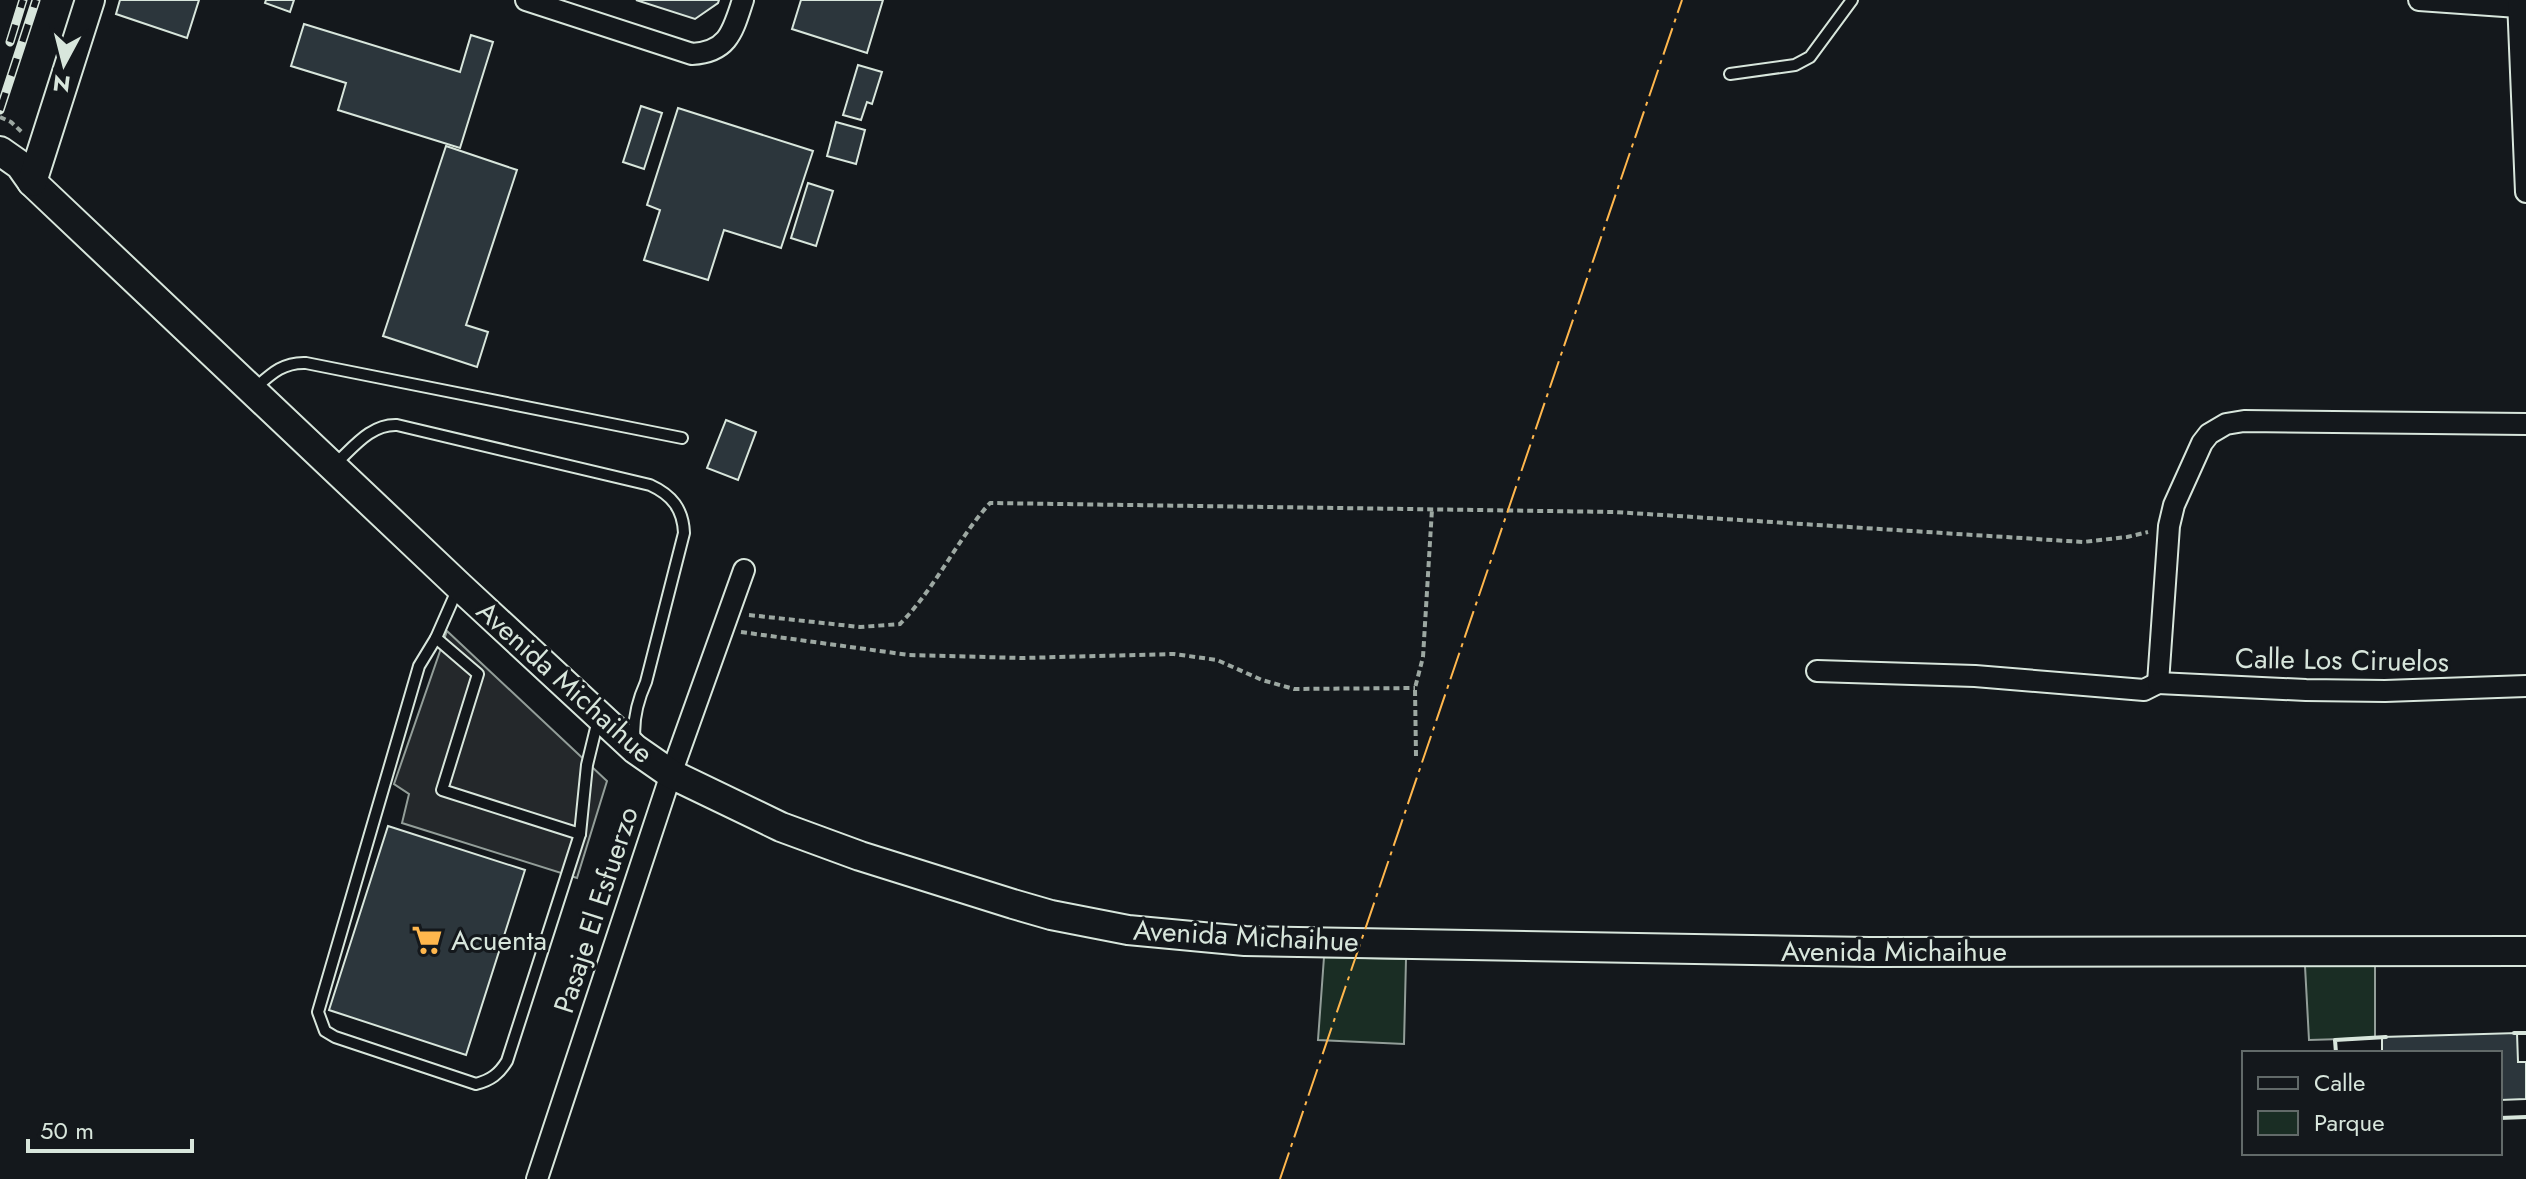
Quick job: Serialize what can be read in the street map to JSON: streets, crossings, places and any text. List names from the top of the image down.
{
  "streets": {
    "street": ["Calle Los Ciruelos", "Avenida Michaihue", "Pasaje El Esfuerzo"]
  },
  "crossings": [
    ["Avenida Michaihue", "Pasaje El Esfuerzo"]
  ],
  "places": {
    "supermarket": ["Acuenta"]
  },
  "legend": ["Calle", "Parque"],
  "scale_bar": "50 m",
  "north": "bottom"
}
